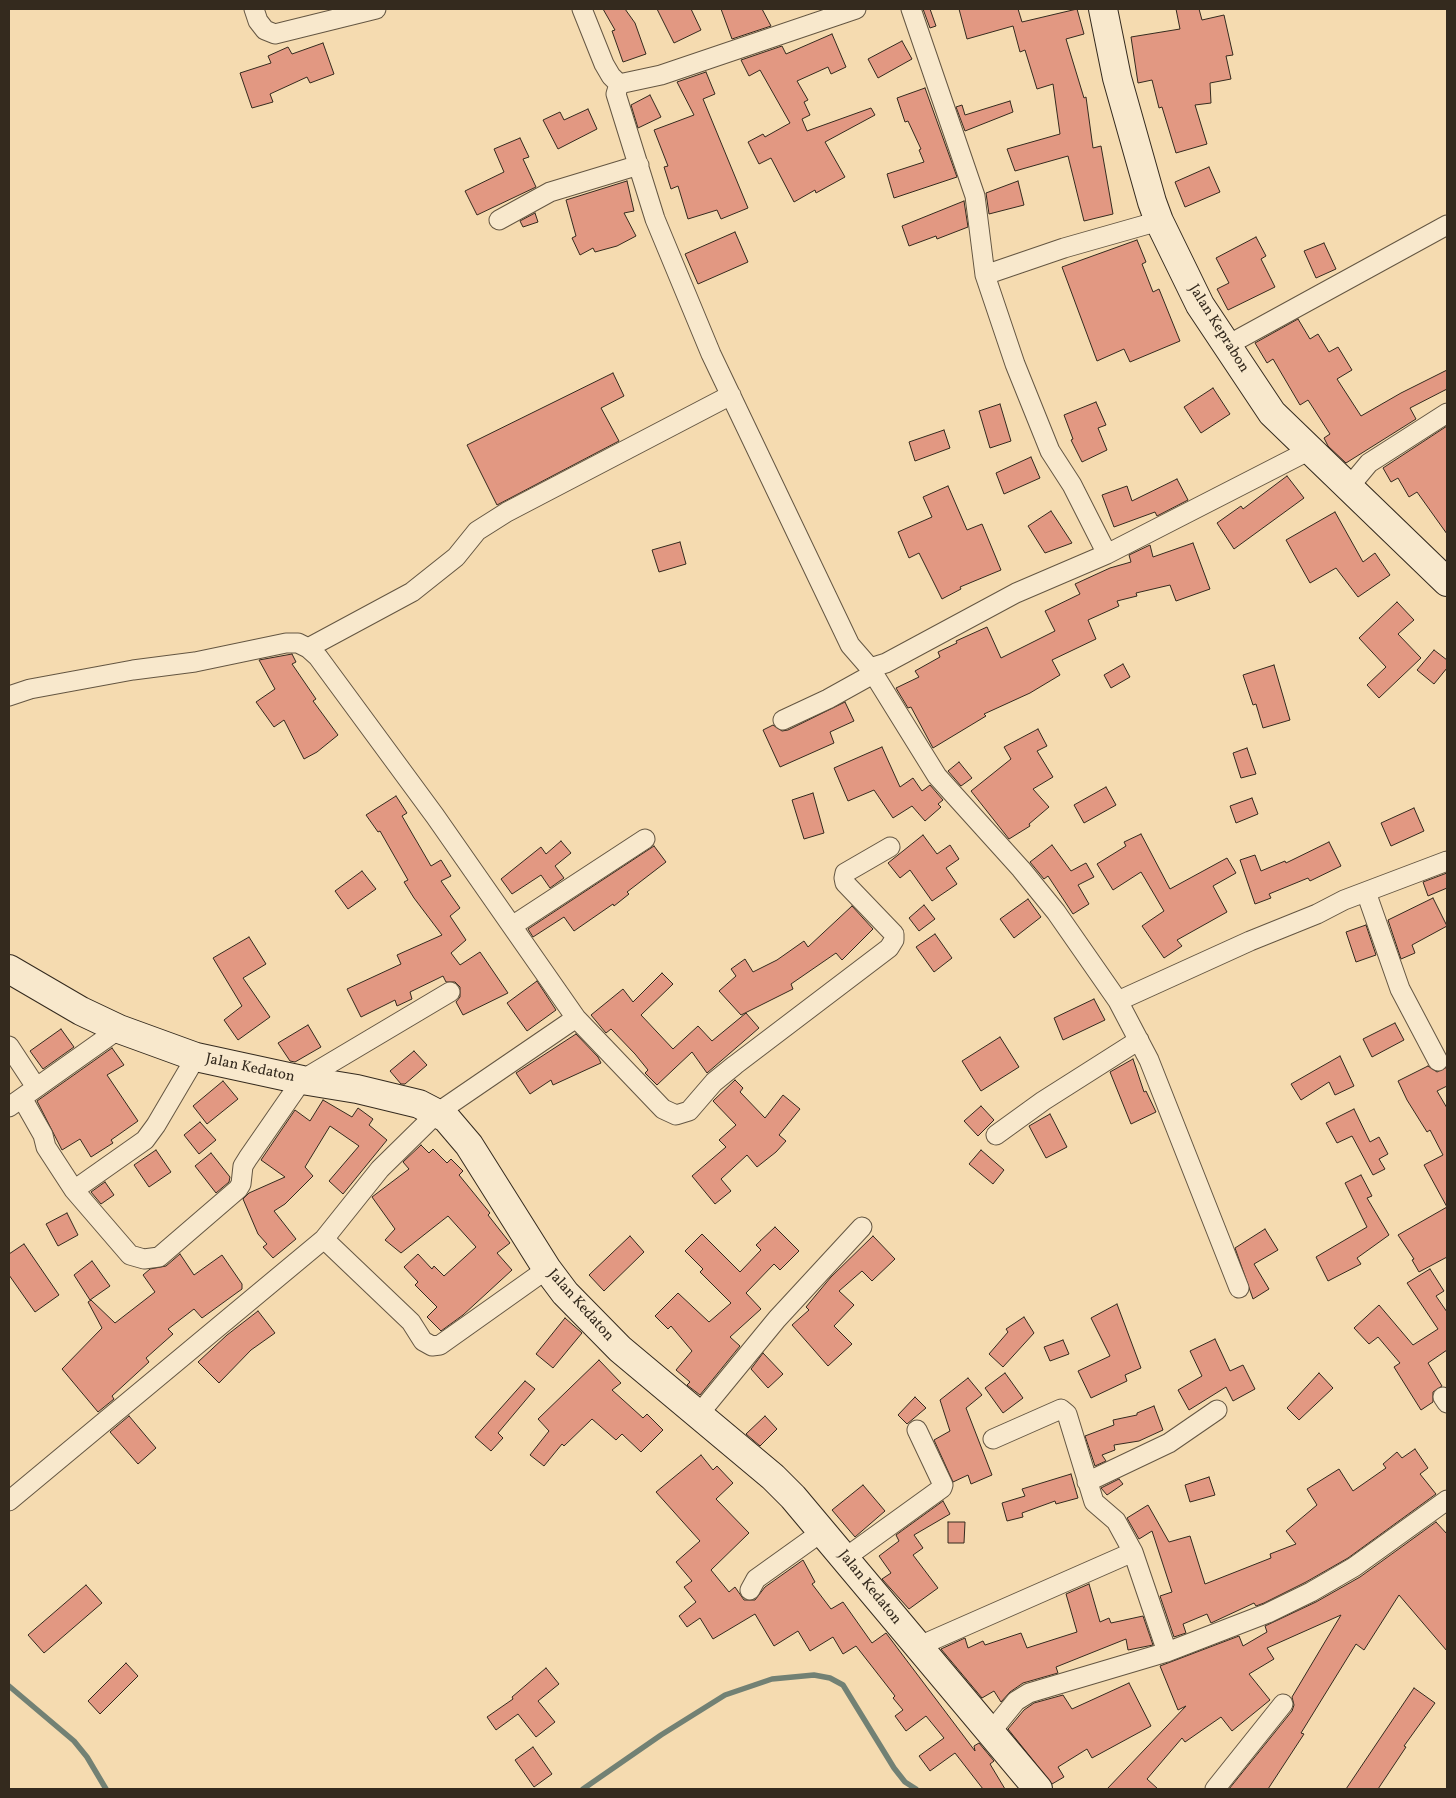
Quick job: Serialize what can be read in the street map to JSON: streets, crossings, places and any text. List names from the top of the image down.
{
  "streets": {
    "street": ["Jalan Keprabon", "Jalan Kedaton"]
  }
}
